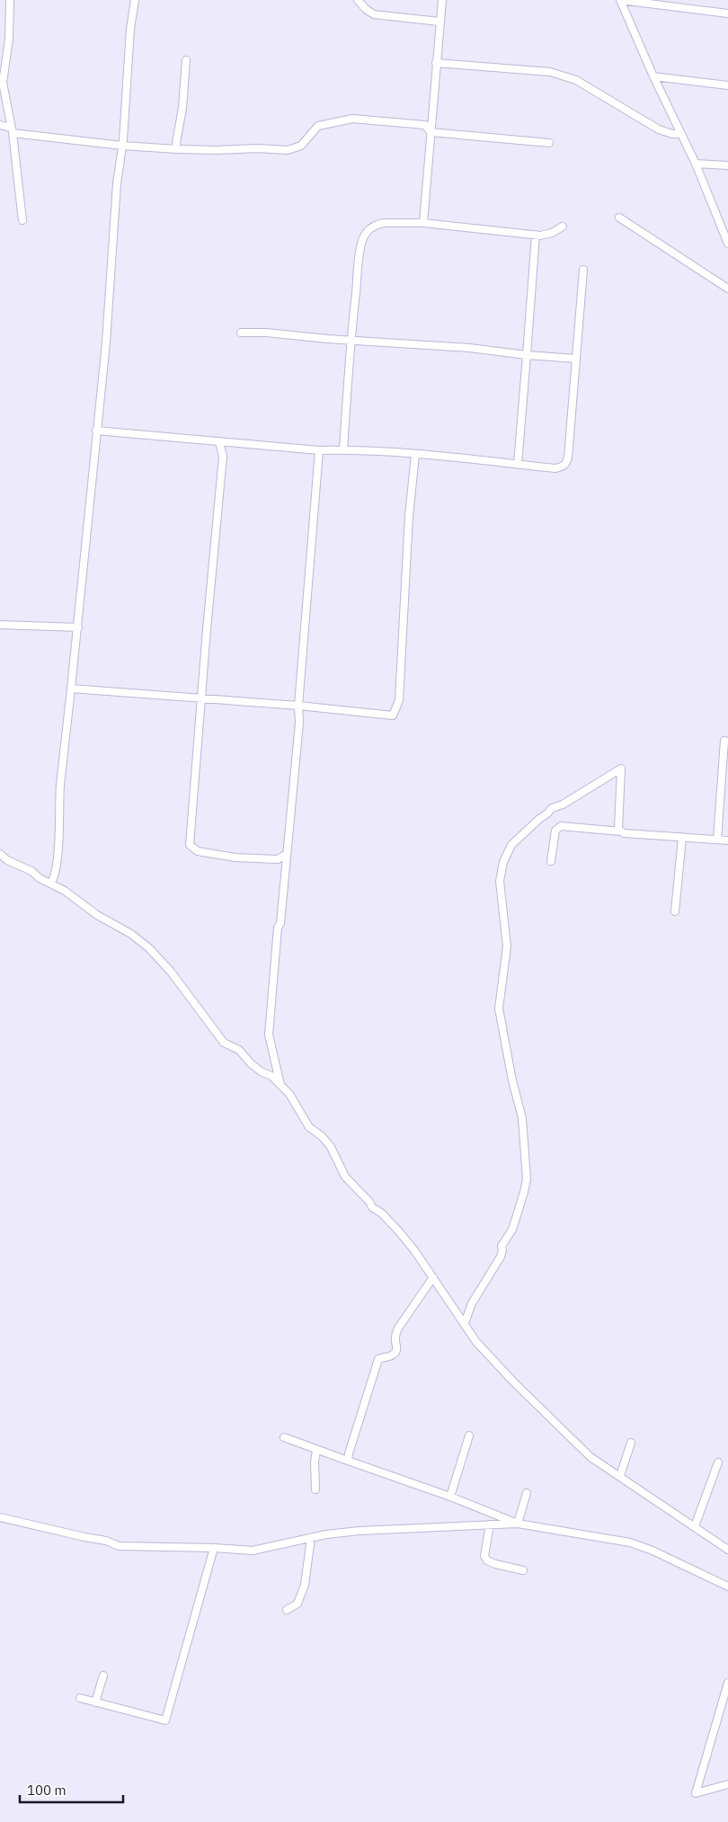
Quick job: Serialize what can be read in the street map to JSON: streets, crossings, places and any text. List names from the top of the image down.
{
  "scale_bar": "100 m"
}
